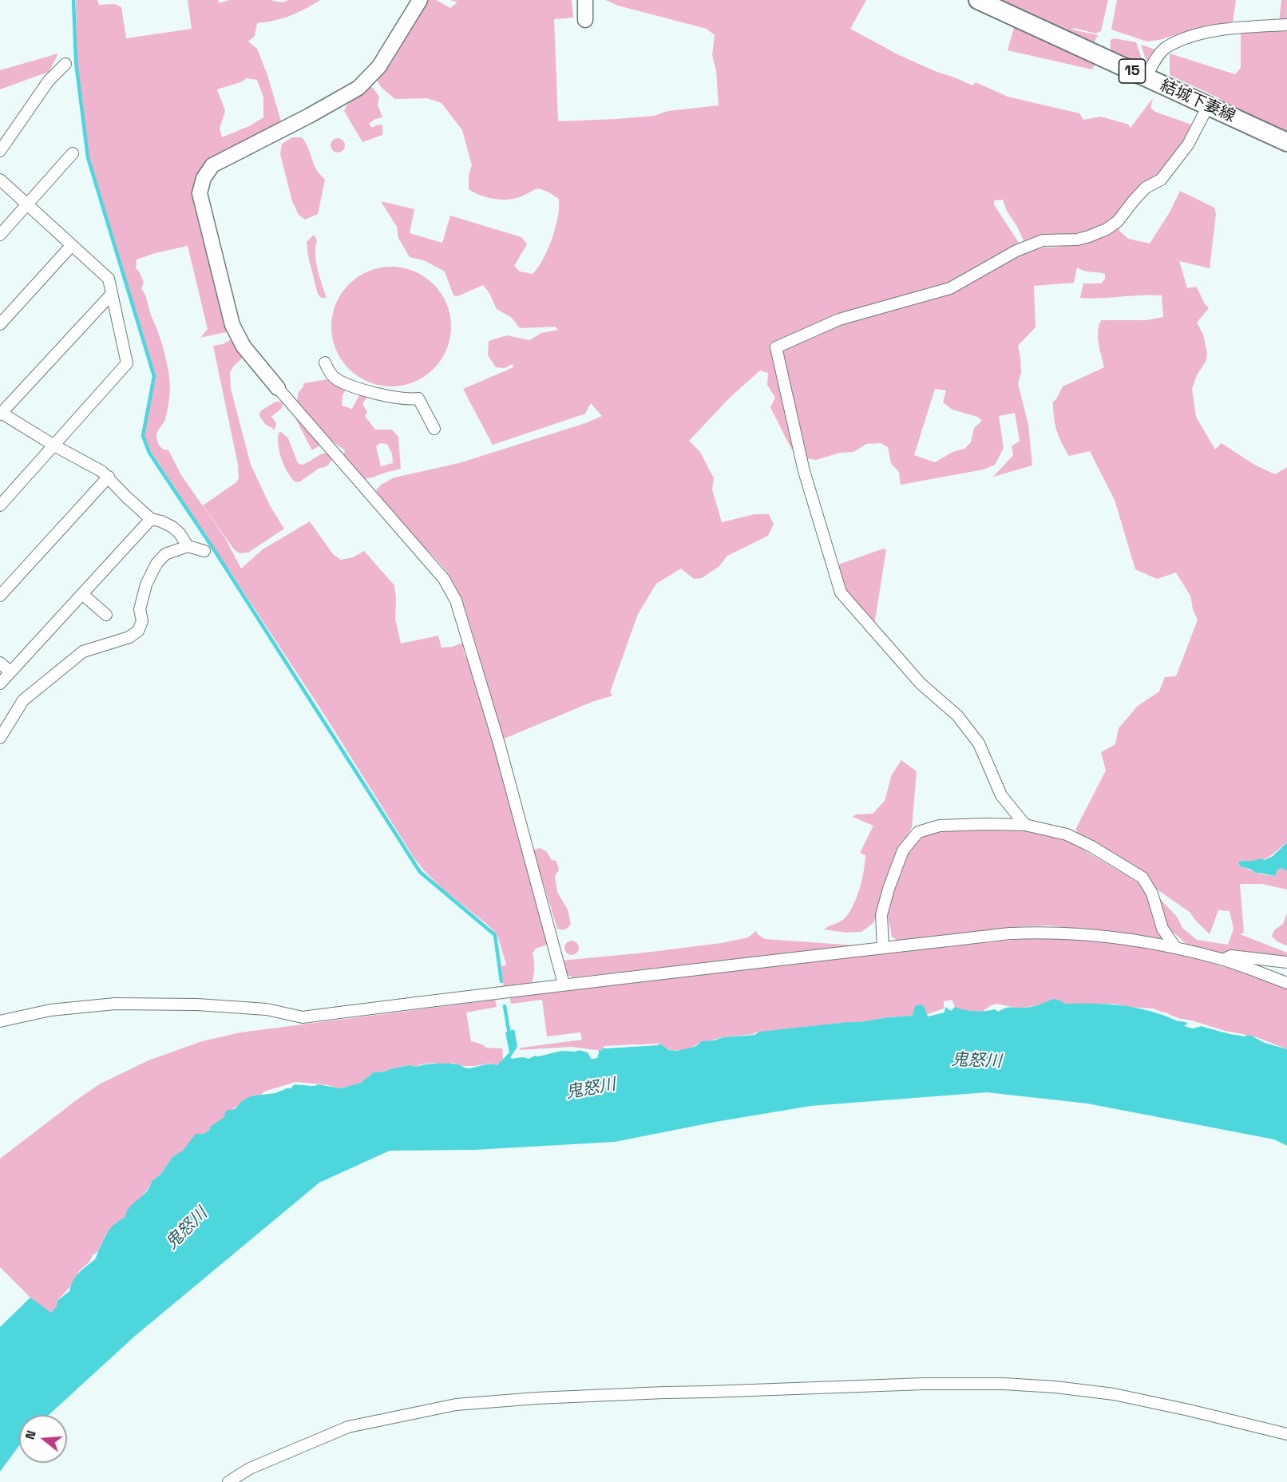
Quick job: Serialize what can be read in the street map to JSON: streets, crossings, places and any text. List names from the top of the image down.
{
  "streets": {
    "main road": ["15", "結城下妻線"]
  },
  "water": ["鬼怒川"],
  "north": "left"
}
